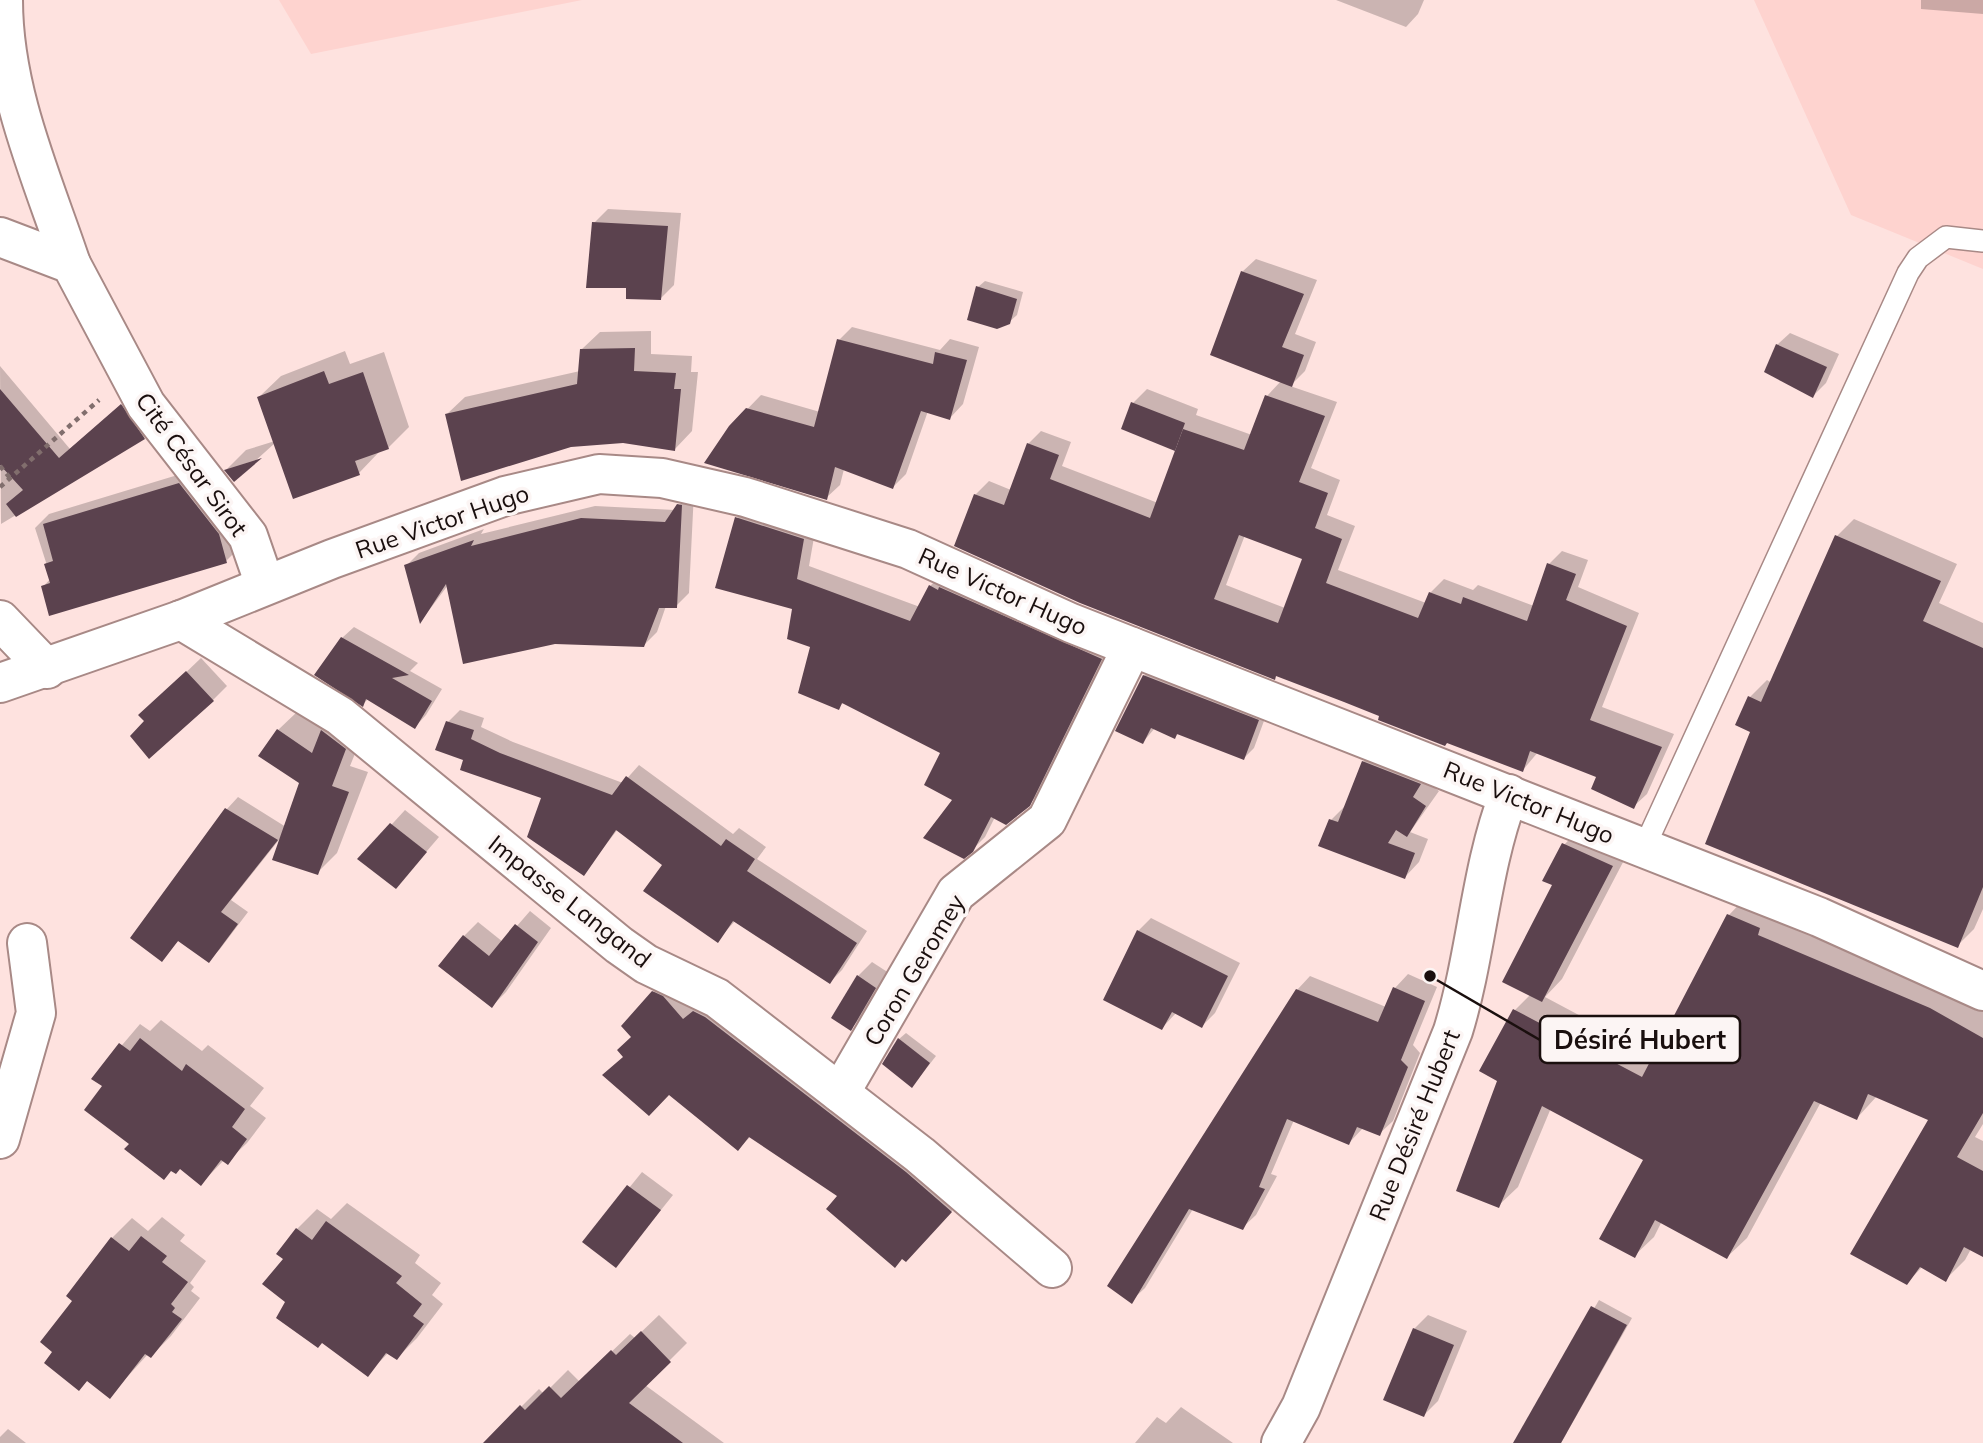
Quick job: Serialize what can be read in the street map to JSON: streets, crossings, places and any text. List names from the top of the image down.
{
  "streets": {
    "street": [
      "Cité César Sirot",
      "Rue Victor Hugo",
      "Impasse Langand",
      "Coron Geromey",
      "Rue Désiré Hubert"
    ]
  },
  "crossings": [
    ["Cité César Sirot", "Rue Victor Hugo"],
    ["Rue Victor Hugo", "Impasse Langand"],
    ["Rue Victor Hugo", "Coron Geromey"],
    ["Rue Victor Hugo", "Rue Désiré Hubert"],
    ["Impasse Langand", "Coron Geromey"]
  ],
  "places": ["Désiré Hubert"]
}
